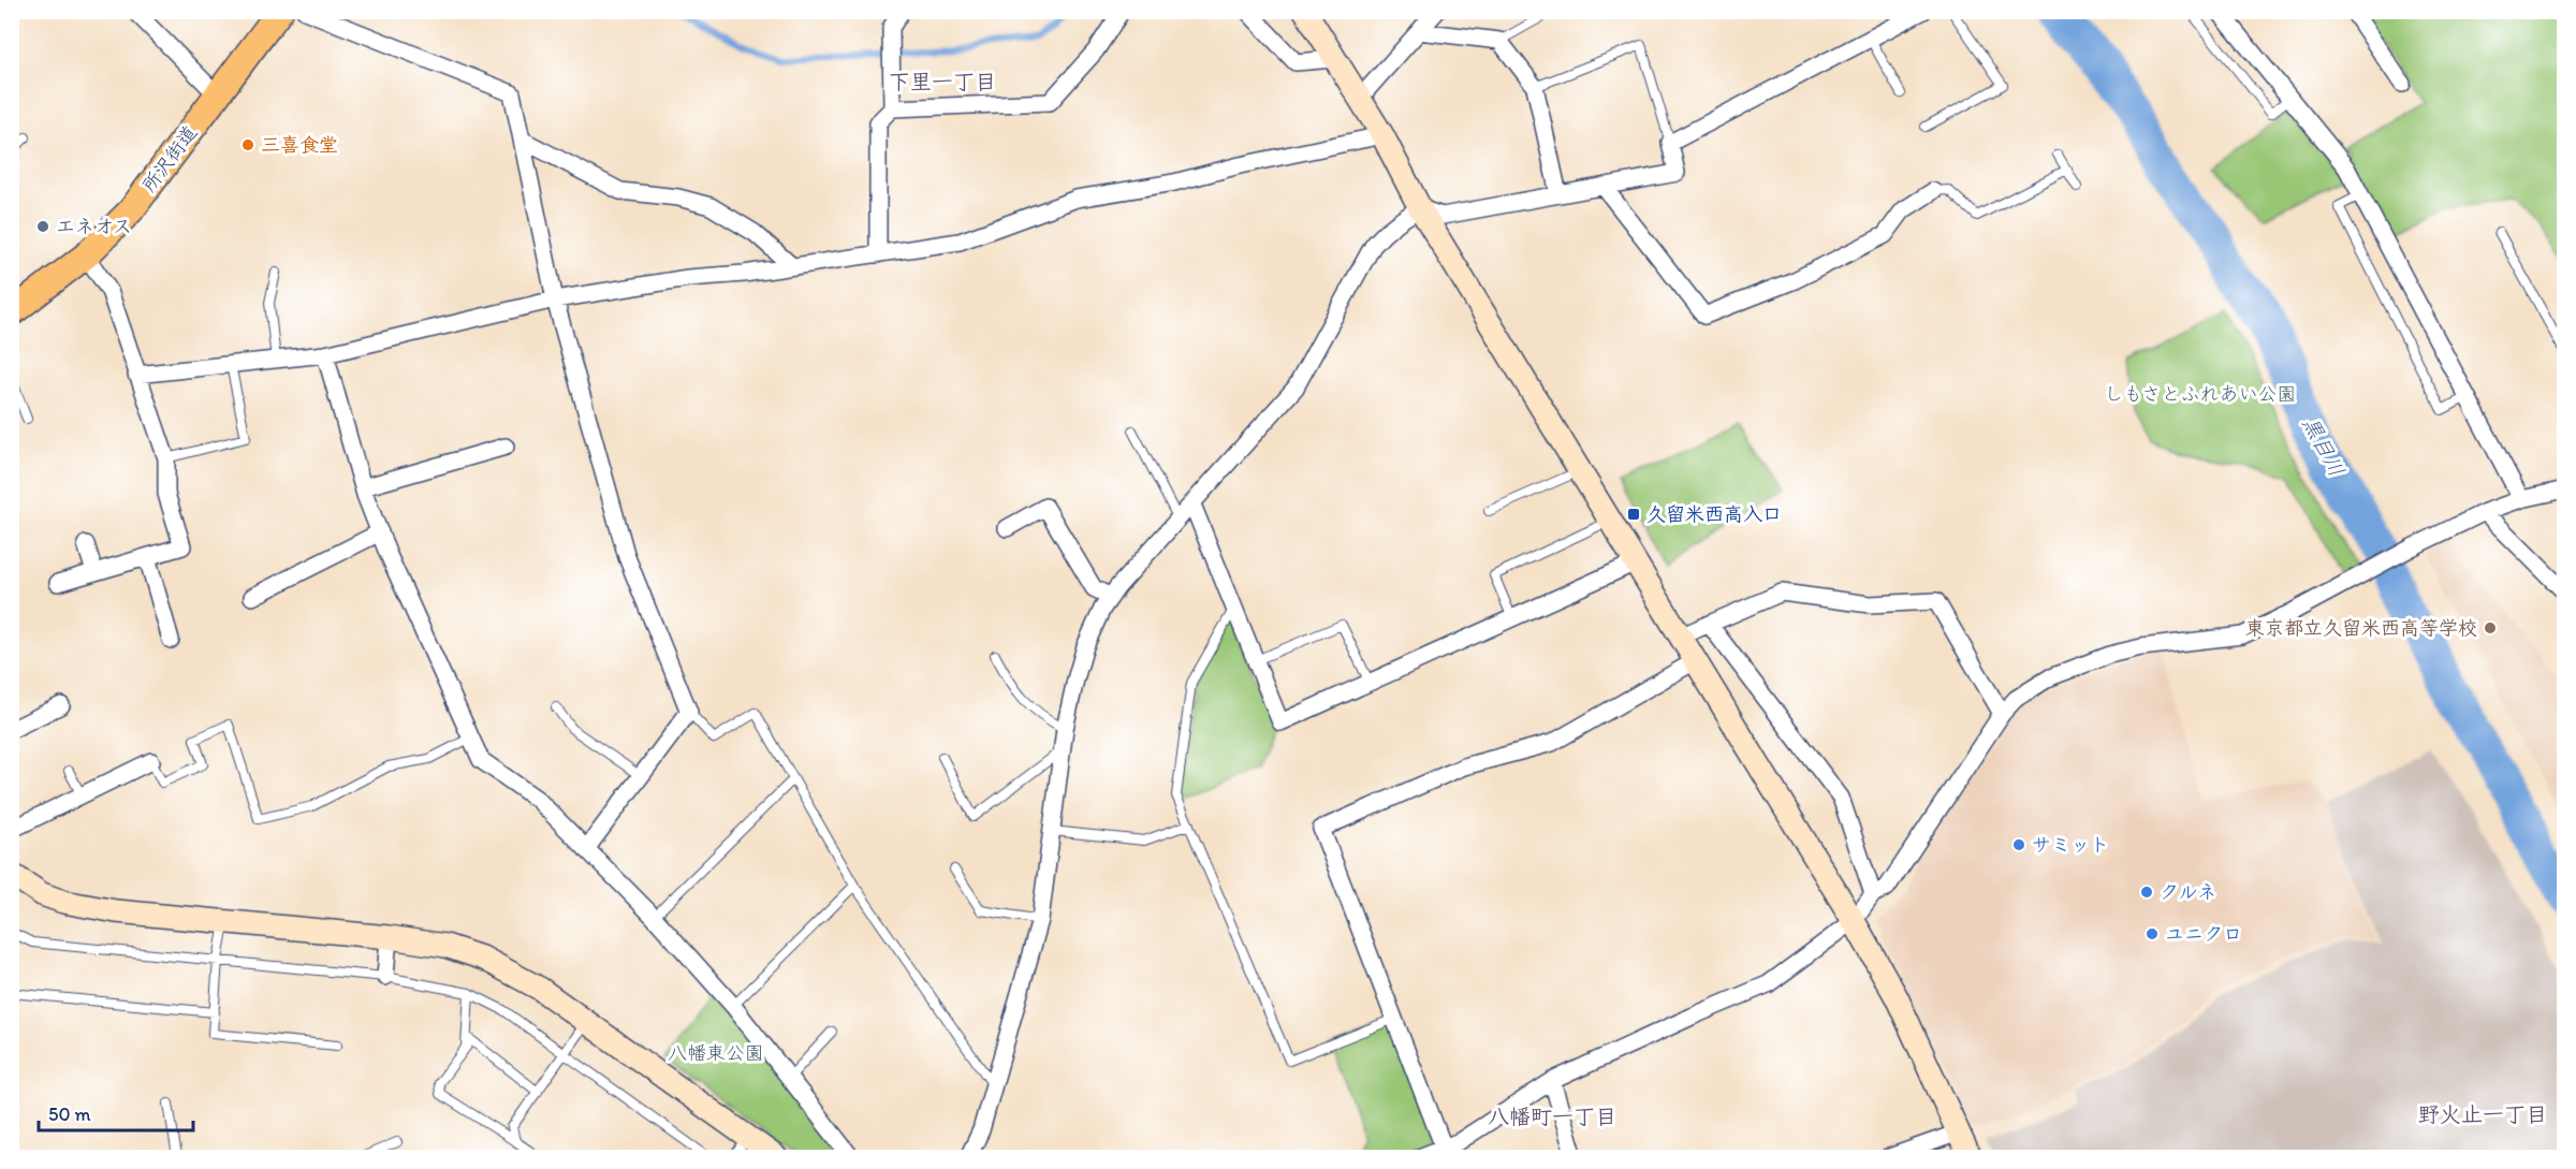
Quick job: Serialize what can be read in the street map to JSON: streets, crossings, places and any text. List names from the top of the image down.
{
  "streets": {
    "main road": ["所沢街道"]
  },
  "districts": ["下里一丁目", "野火止一丁目", "八幡町一丁目"],
  "water": ["黒目川"],
  "parks": ["しもさとふれあい公園", "八幡東公園"],
  "places": {
    "other": [
      "三喜食堂",
      "エネオス",
      "東京都立久留米西高等学校",
      "サミット",
      "クルネ",
      "ユニクロ"
    ],
    "transit": ["久留米西高入口"]
  },
  "scale_bar": "50 m"
}
